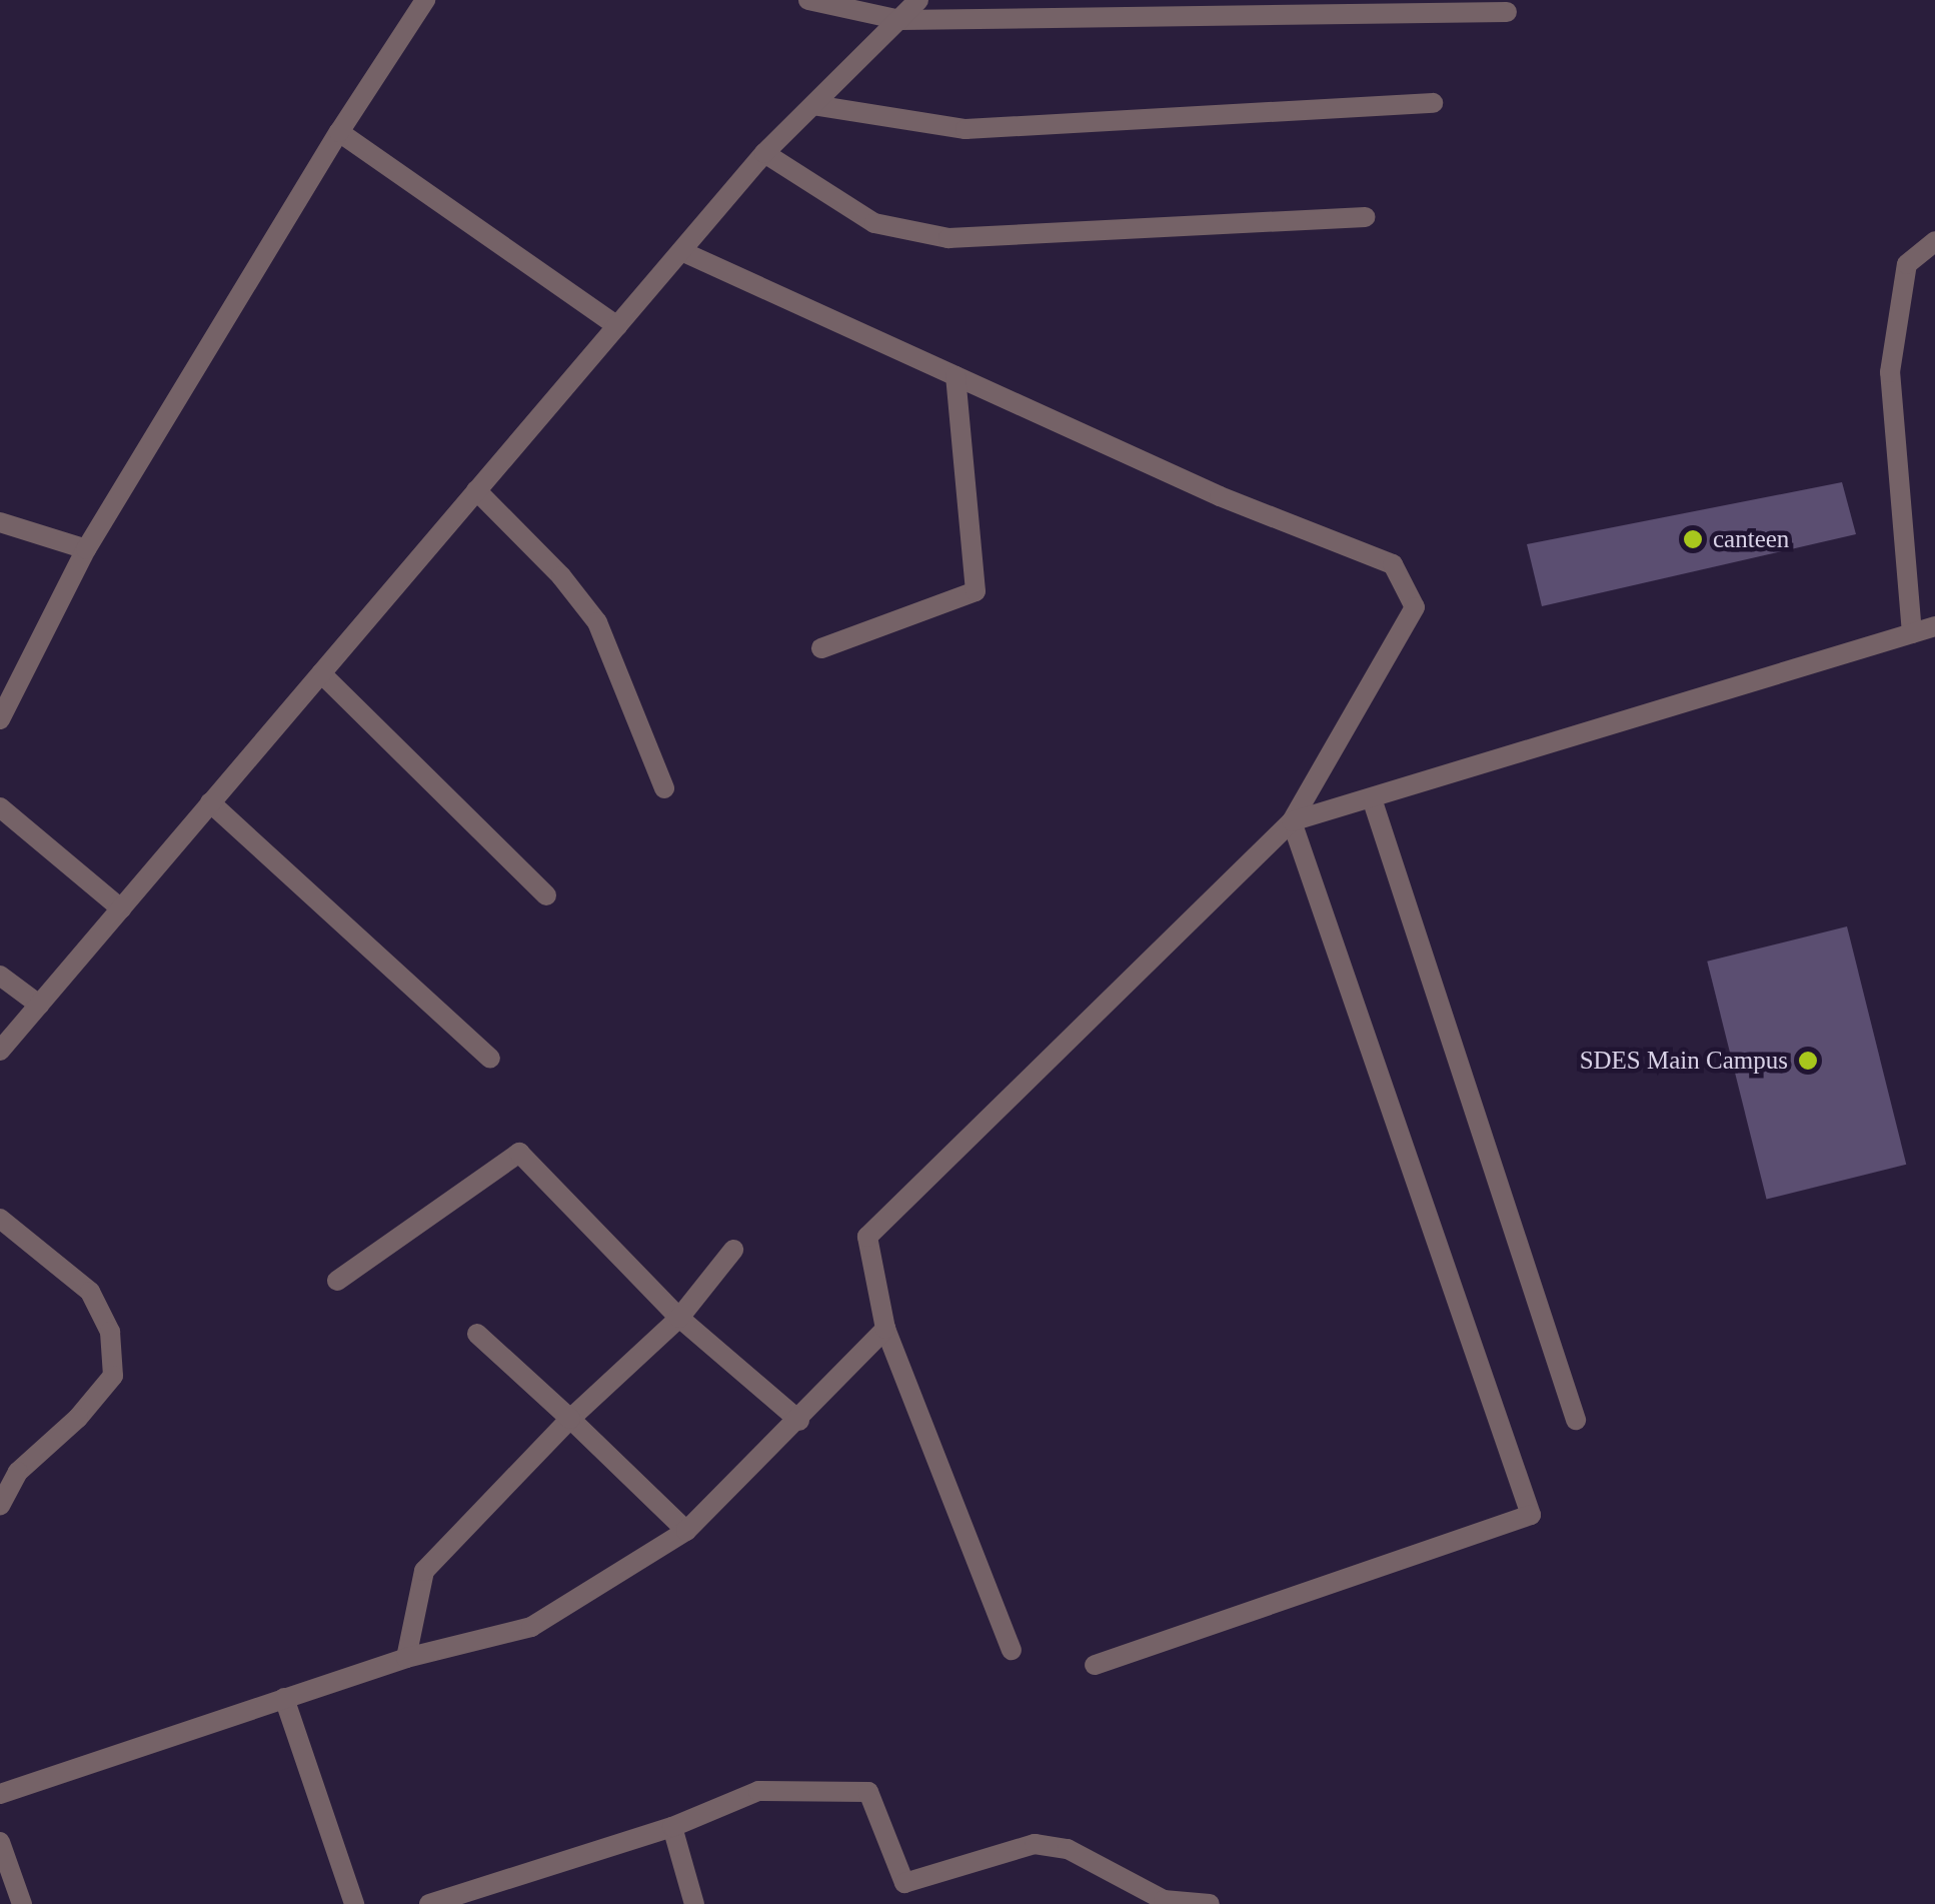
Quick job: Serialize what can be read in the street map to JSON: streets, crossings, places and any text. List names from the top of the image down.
{
  "places": ["canteen", "SDES Main Campus"]
}
